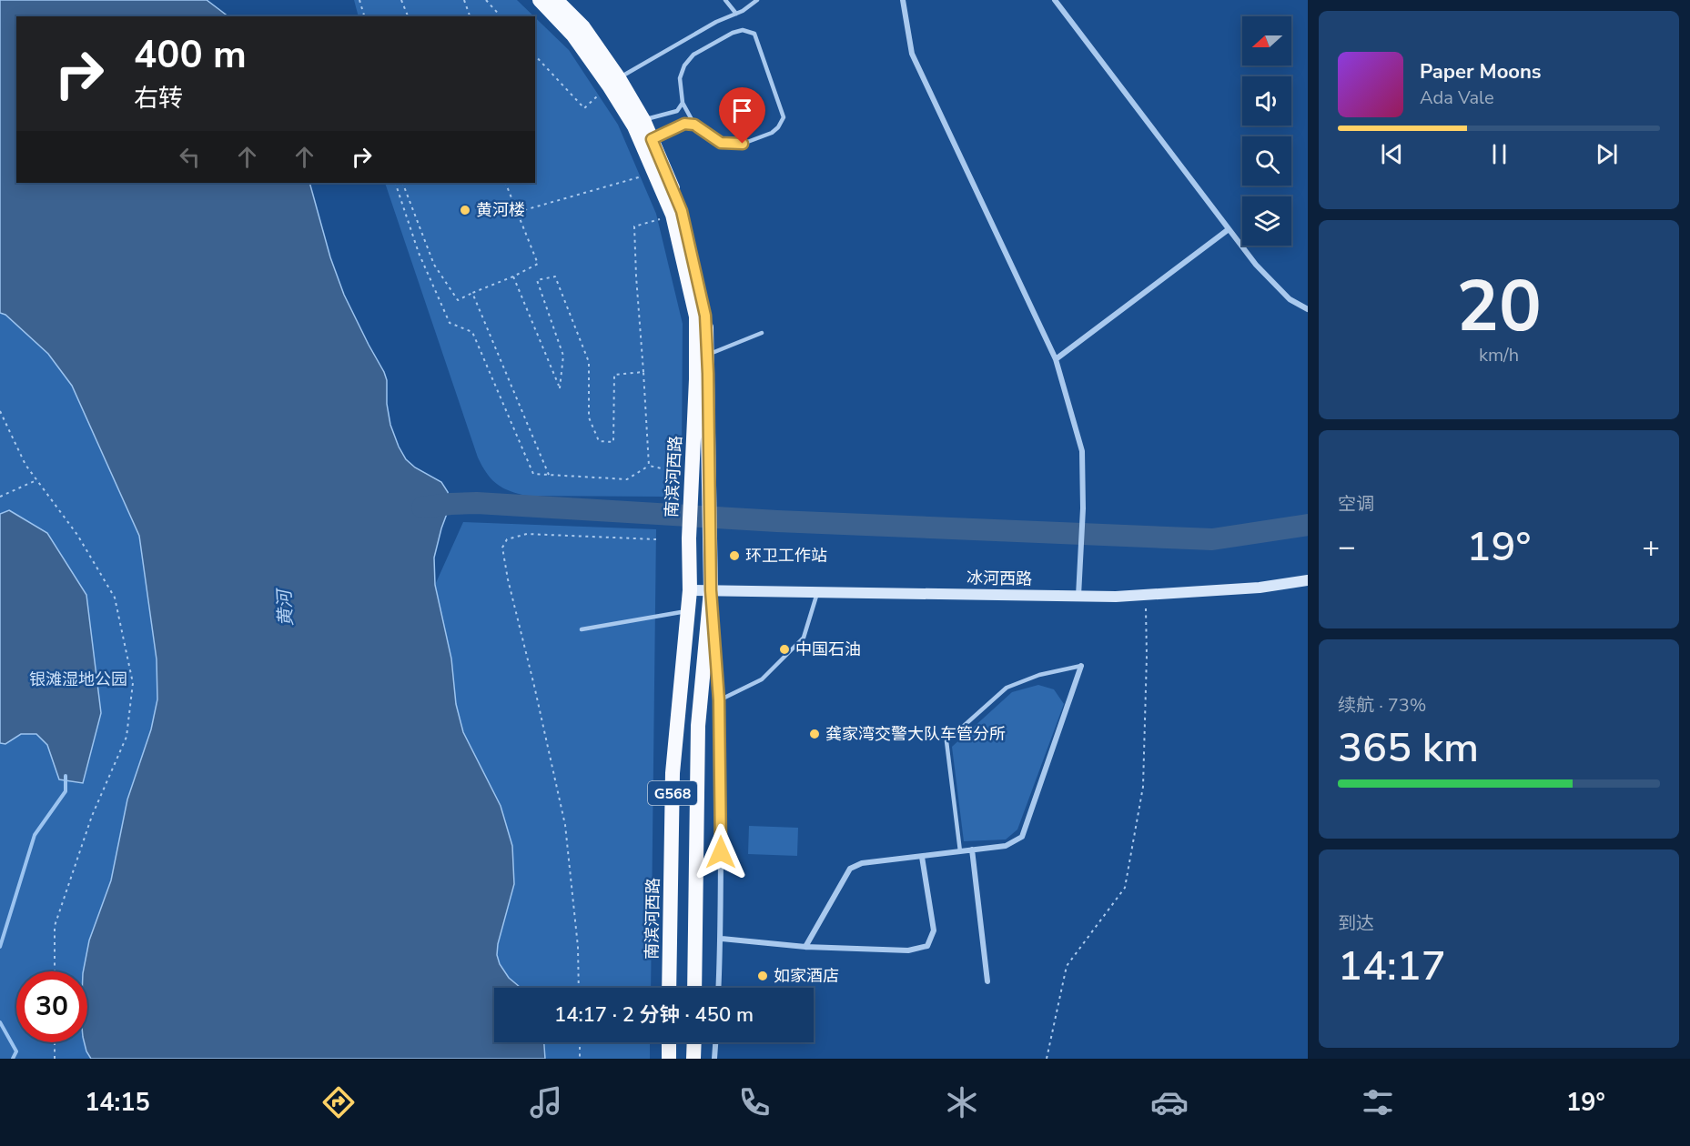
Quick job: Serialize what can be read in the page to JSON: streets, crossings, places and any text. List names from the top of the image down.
{
  "streets": {
    "highway": ["南滨河西路", "G568"],
    "main road": ["冰河西路"]
  },
  "crossings": [
    ["南滨河西路", "冰河西路"]
  ],
  "water": ["黄河"],
  "parks": ["银滩湿地公园"],
  "places": [
    "黄河楼",
    "环卫工作站",
    "中国石油",
    "龚家湾交警大队车管分所",
    "如家酒店"
  ],
  "north": "left",
  "page": {
    "turn": ["400 m", "右转"],
    "song": ["Paper Moons", "Ada Vale"],
    "tile": [
      ["20", "km/h"],
      "空调",
      ["续航 · 73%", "365 km"],
      ["到达", "14:17"]
    ],
    "heat": ["−", "19°", "+"],
    "limit": "30",
    "trip": "14:17 · 2 分钟 · 450 m",
    "tabs": ["14:15", "19°"]
  }
}
